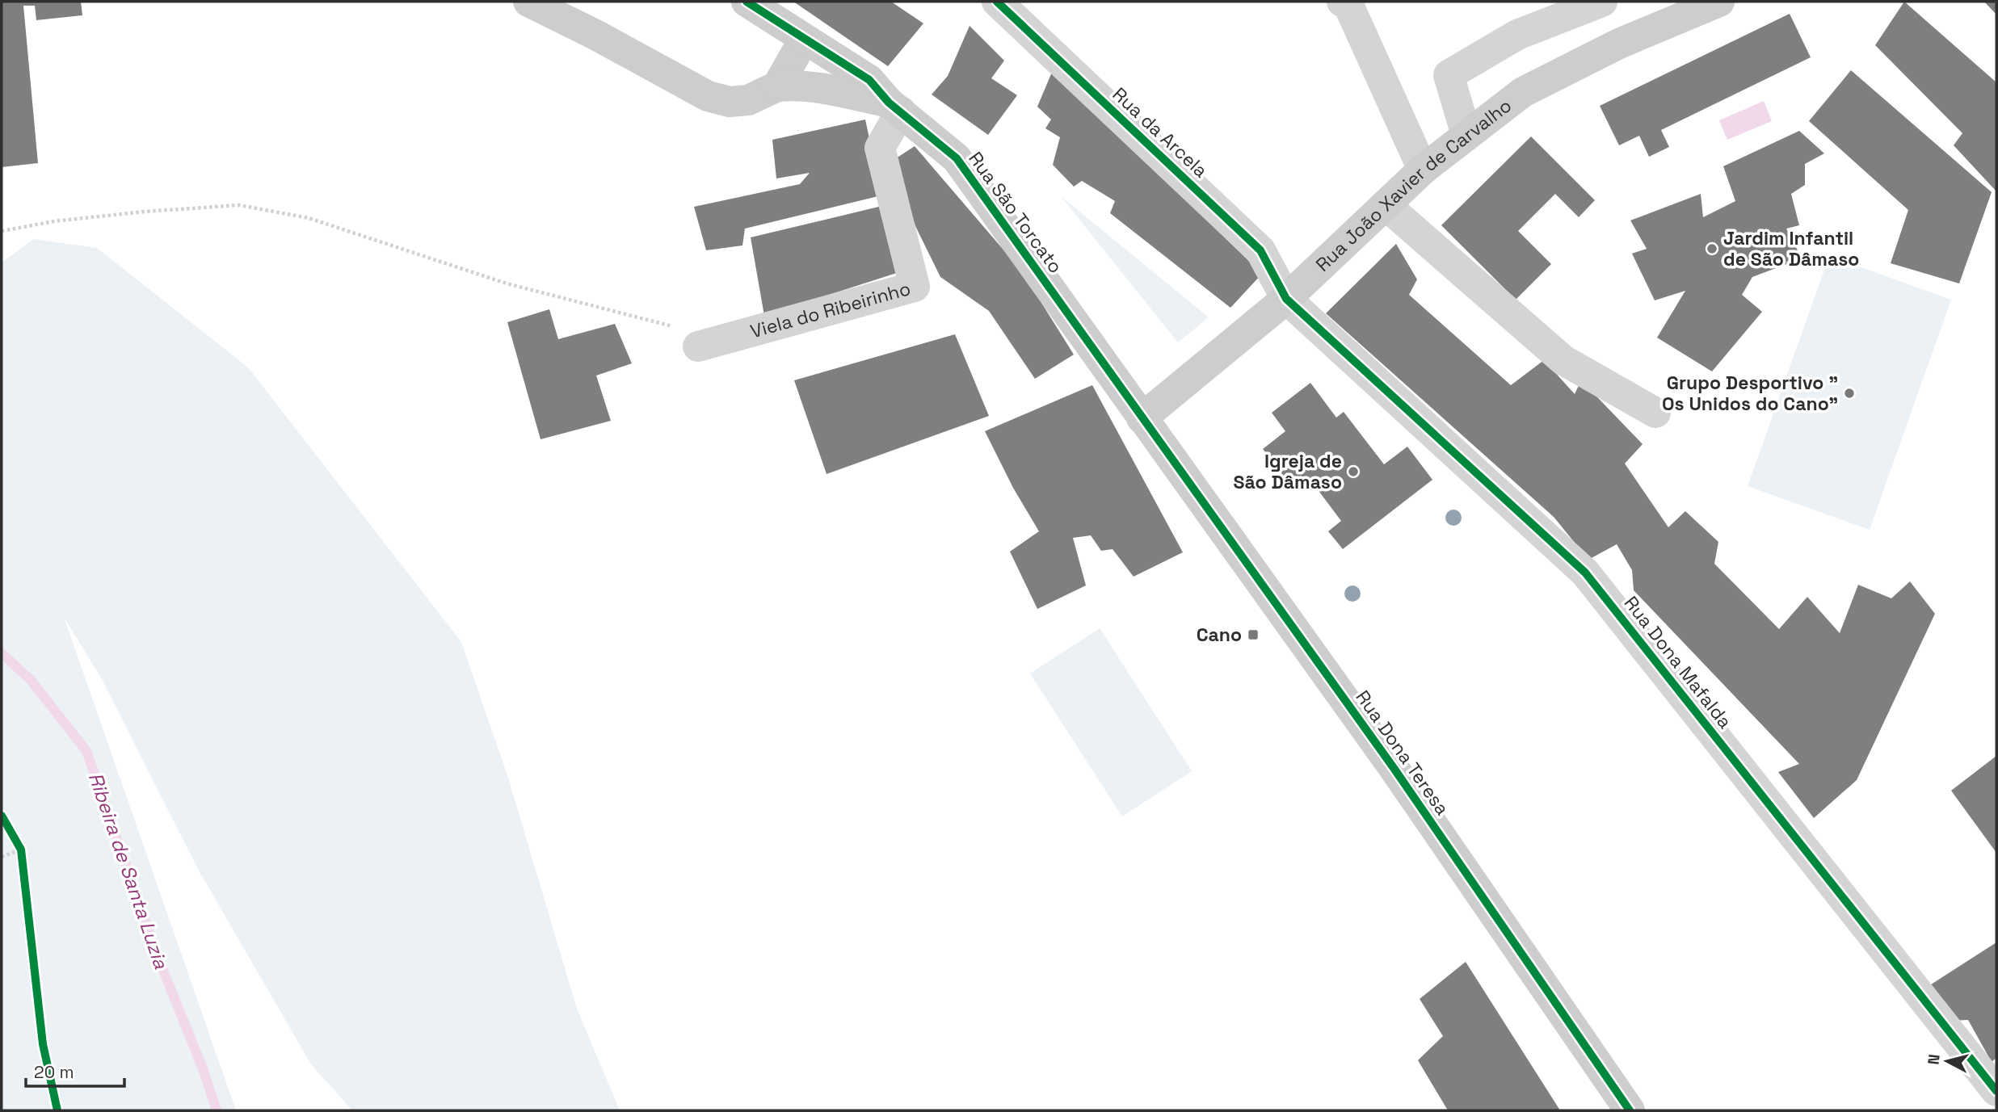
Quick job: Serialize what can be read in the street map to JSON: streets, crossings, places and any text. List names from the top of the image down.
{
  "streets": {
    "street": [
      "Rua da Arcela",
      "Rua João Xavier de Carvalho",
      "Rua São Torcato",
      "Viela do Ribeirinho",
      "Rua Dona Mafalda",
      "Rua Dona Teresa"
    ]
  },
  "crossings": [
    ["Rua da Arcela", "Rua João Xavier de Carvalho"],
    ["Rua da Arcela", "Rua Dona Mafalda"],
    ["Rua João Xavier de Carvalho", "Rua São Torcato"],
    ["Rua João Xavier de Carvalho", "Rua Dona Mafalda"],
    ["Rua João Xavier de Carvalho", "Rua Dona Teresa"],
    ["Rua São Torcato", "Viela do Ribeirinho"],
    ["Rua São Torcato", "Rua Dona Teresa"]
  ],
  "water": ["Ribeira de Santa Luzia"],
  "places": {
    "other": ["Jardim Infantil de São Dâmaso", "Grupo Desportivo \" Os Unidos do Cano\"", "Igreja de São Dâmaso"],
    "transit": ["Cano"]
  },
  "scale_bar": "20 m",
  "north": "left"
}
